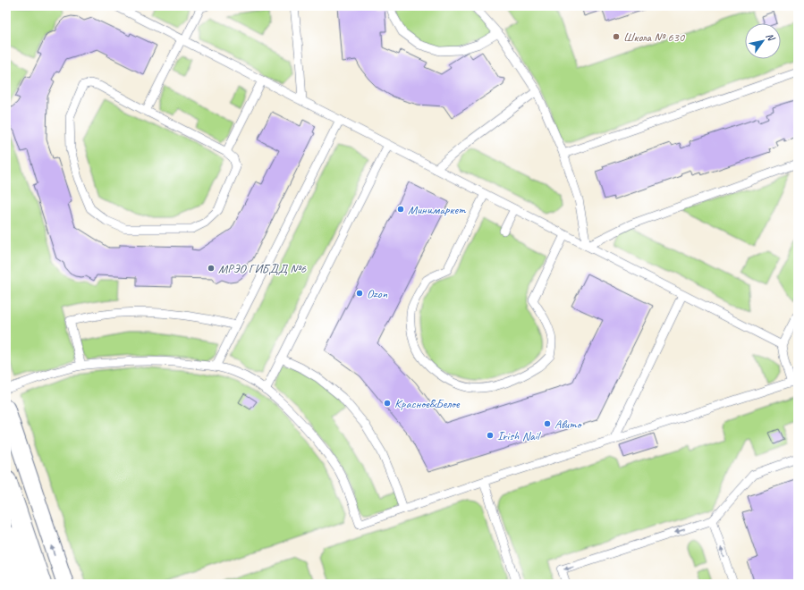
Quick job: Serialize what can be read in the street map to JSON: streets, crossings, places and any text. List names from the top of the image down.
{
  "places": [
    "Школа № 630",
    "Минимаркет",
    "МРЭО ГИБДД №6",
    "Ozon",
    "Красное&Белое",
    "Авито",
    "Irish Nail"
  ],
  "north": "top right"
}
